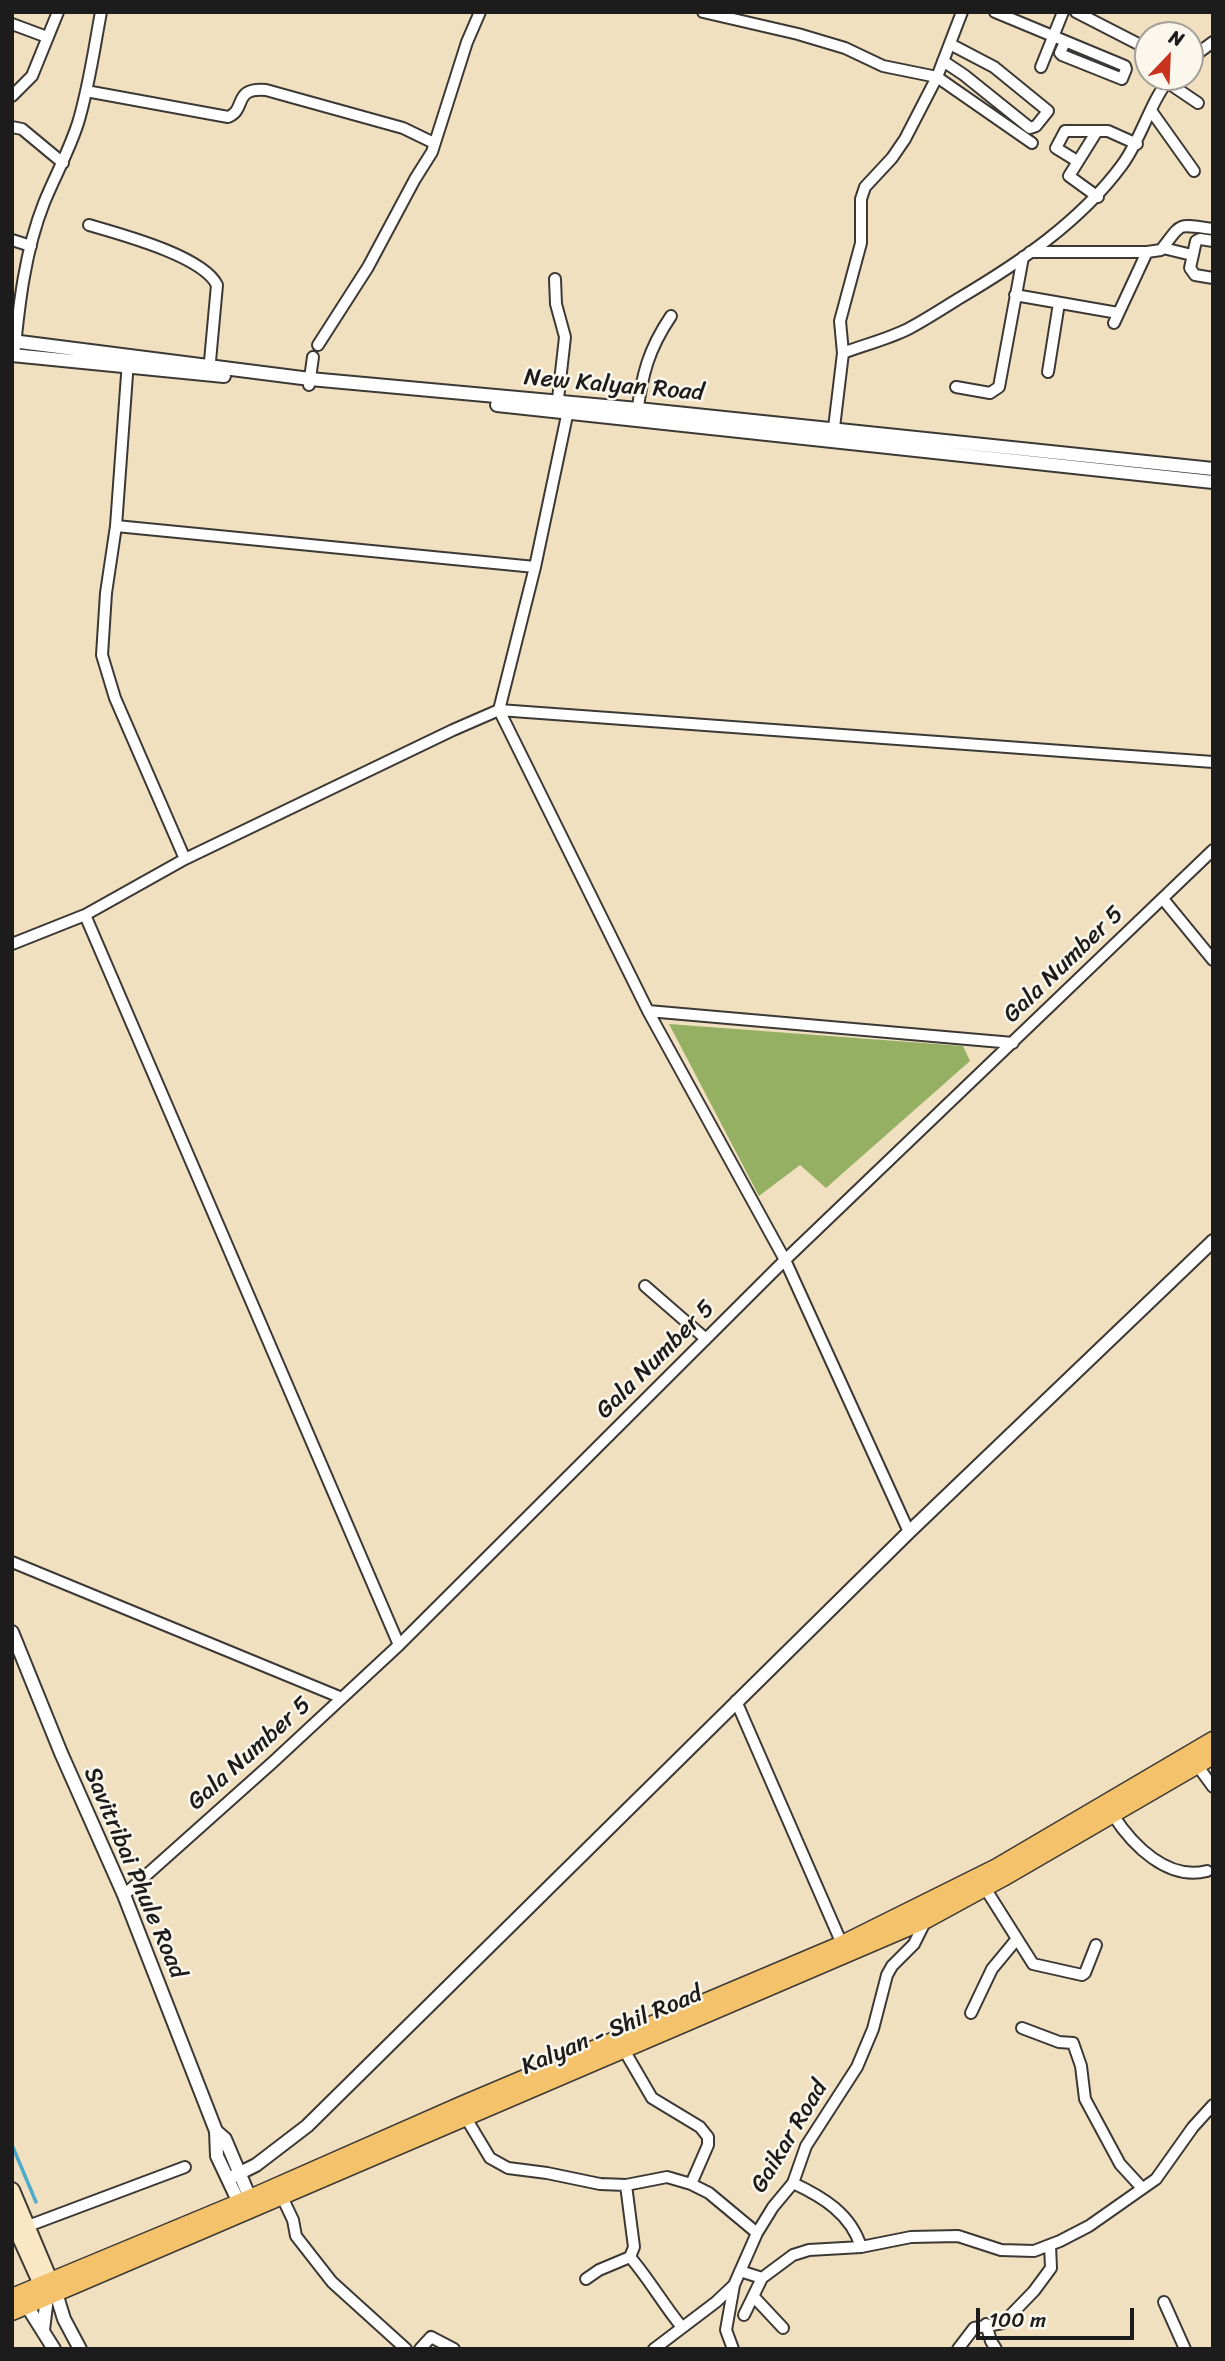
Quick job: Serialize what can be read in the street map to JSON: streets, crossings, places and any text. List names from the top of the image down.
{
  "streets": {
    "main road": ["Kalyan - Shil Road"],
    "street": ["Gala Number 5", "Savitribai Phule Road", "Gaikar Road"]
  },
  "crossings": [
    ["Gala Number 5", "Savitribai Phule Road"],
    ["Savitribai Phule Road", "Kalyan - Shil Road"],
    ["Kalyan - Shil Road", "Gaikar Road"]
  ],
  "scale_bar": "100 m",
  "north": "top right"
}
